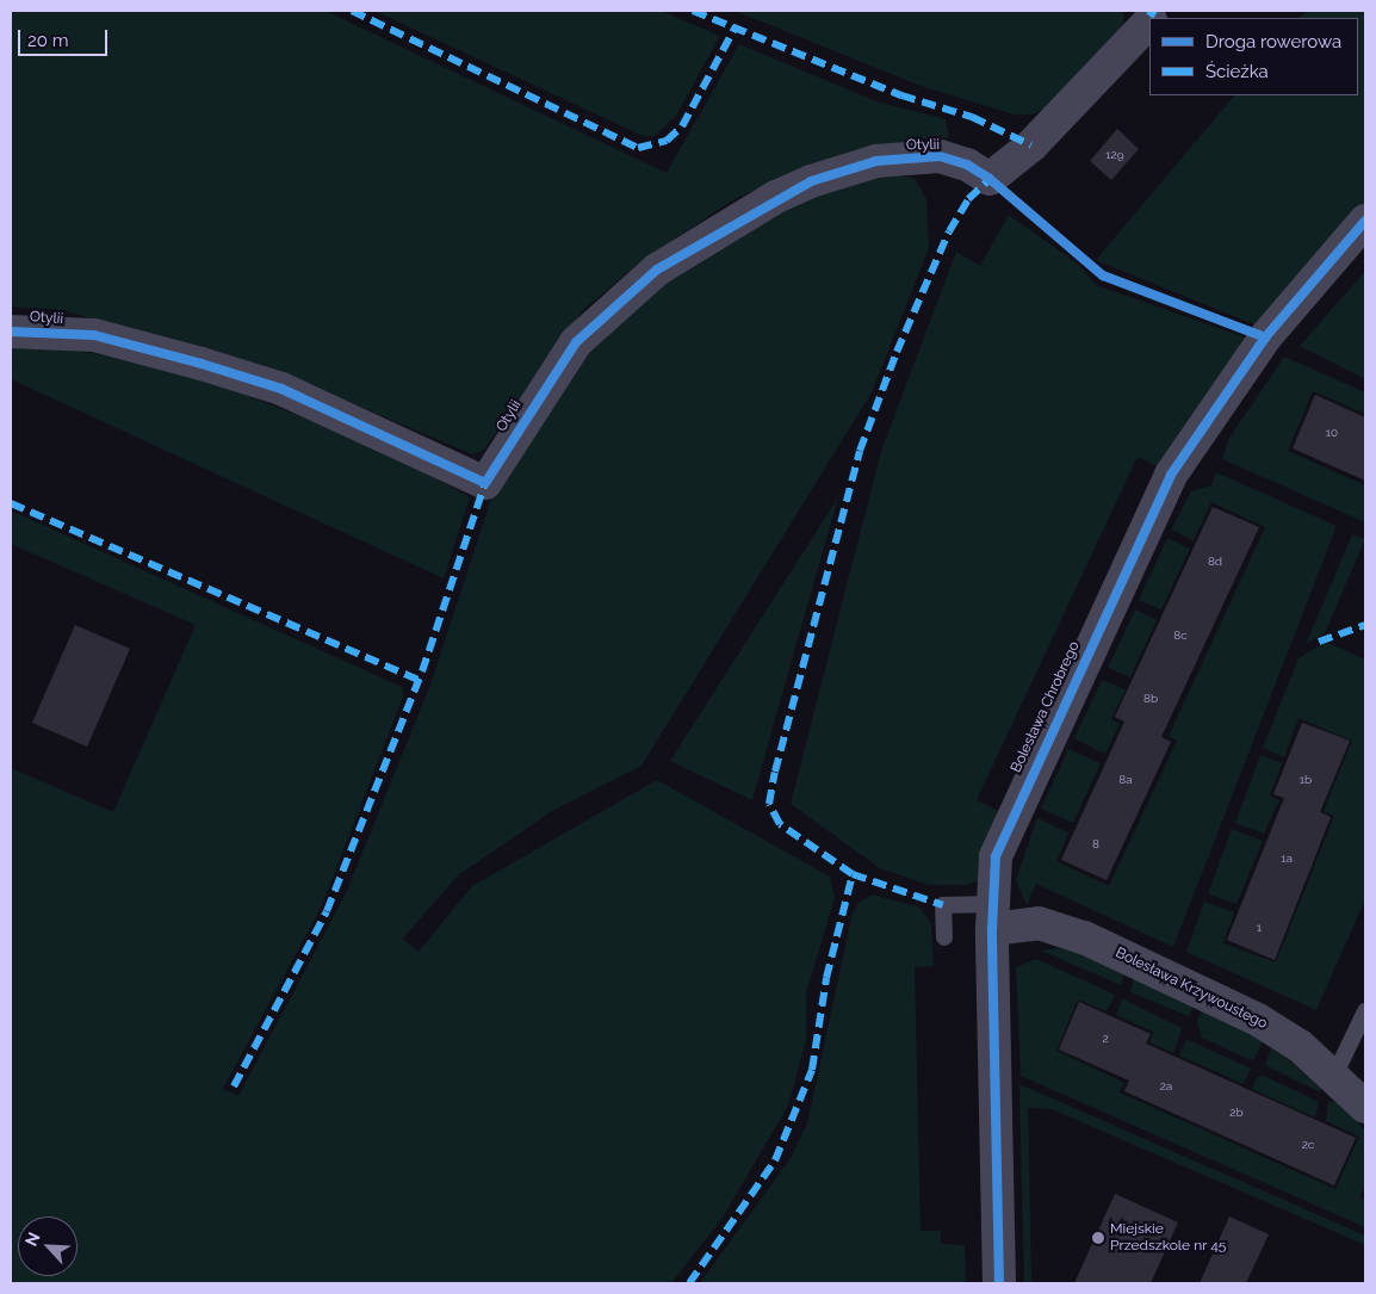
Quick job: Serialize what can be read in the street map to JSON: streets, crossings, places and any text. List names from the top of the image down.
{
  "streets": {
    "street": ["Otylii", "Bolesława Chrobrego", "Bolesława Krzywoustego"]
  },
  "crossings": [
    ["Bolesława Chrobrego", "Bolesława Krzywoustego"]
  ],
  "places": ["Miejskie Przedszkole nr 45"],
  "house_numbers": [
    "129",
    "10",
    "8d",
    "8c",
    "8b",
    "8a",
    "1b",
    "8",
    "1a",
    "1",
    "2",
    "2a",
    "2b",
    "2c"
  ],
  "legend": ["Droga rowerowa", "Ścieżka"],
  "scale_bar": "20 m",
  "north": "top left"
}
